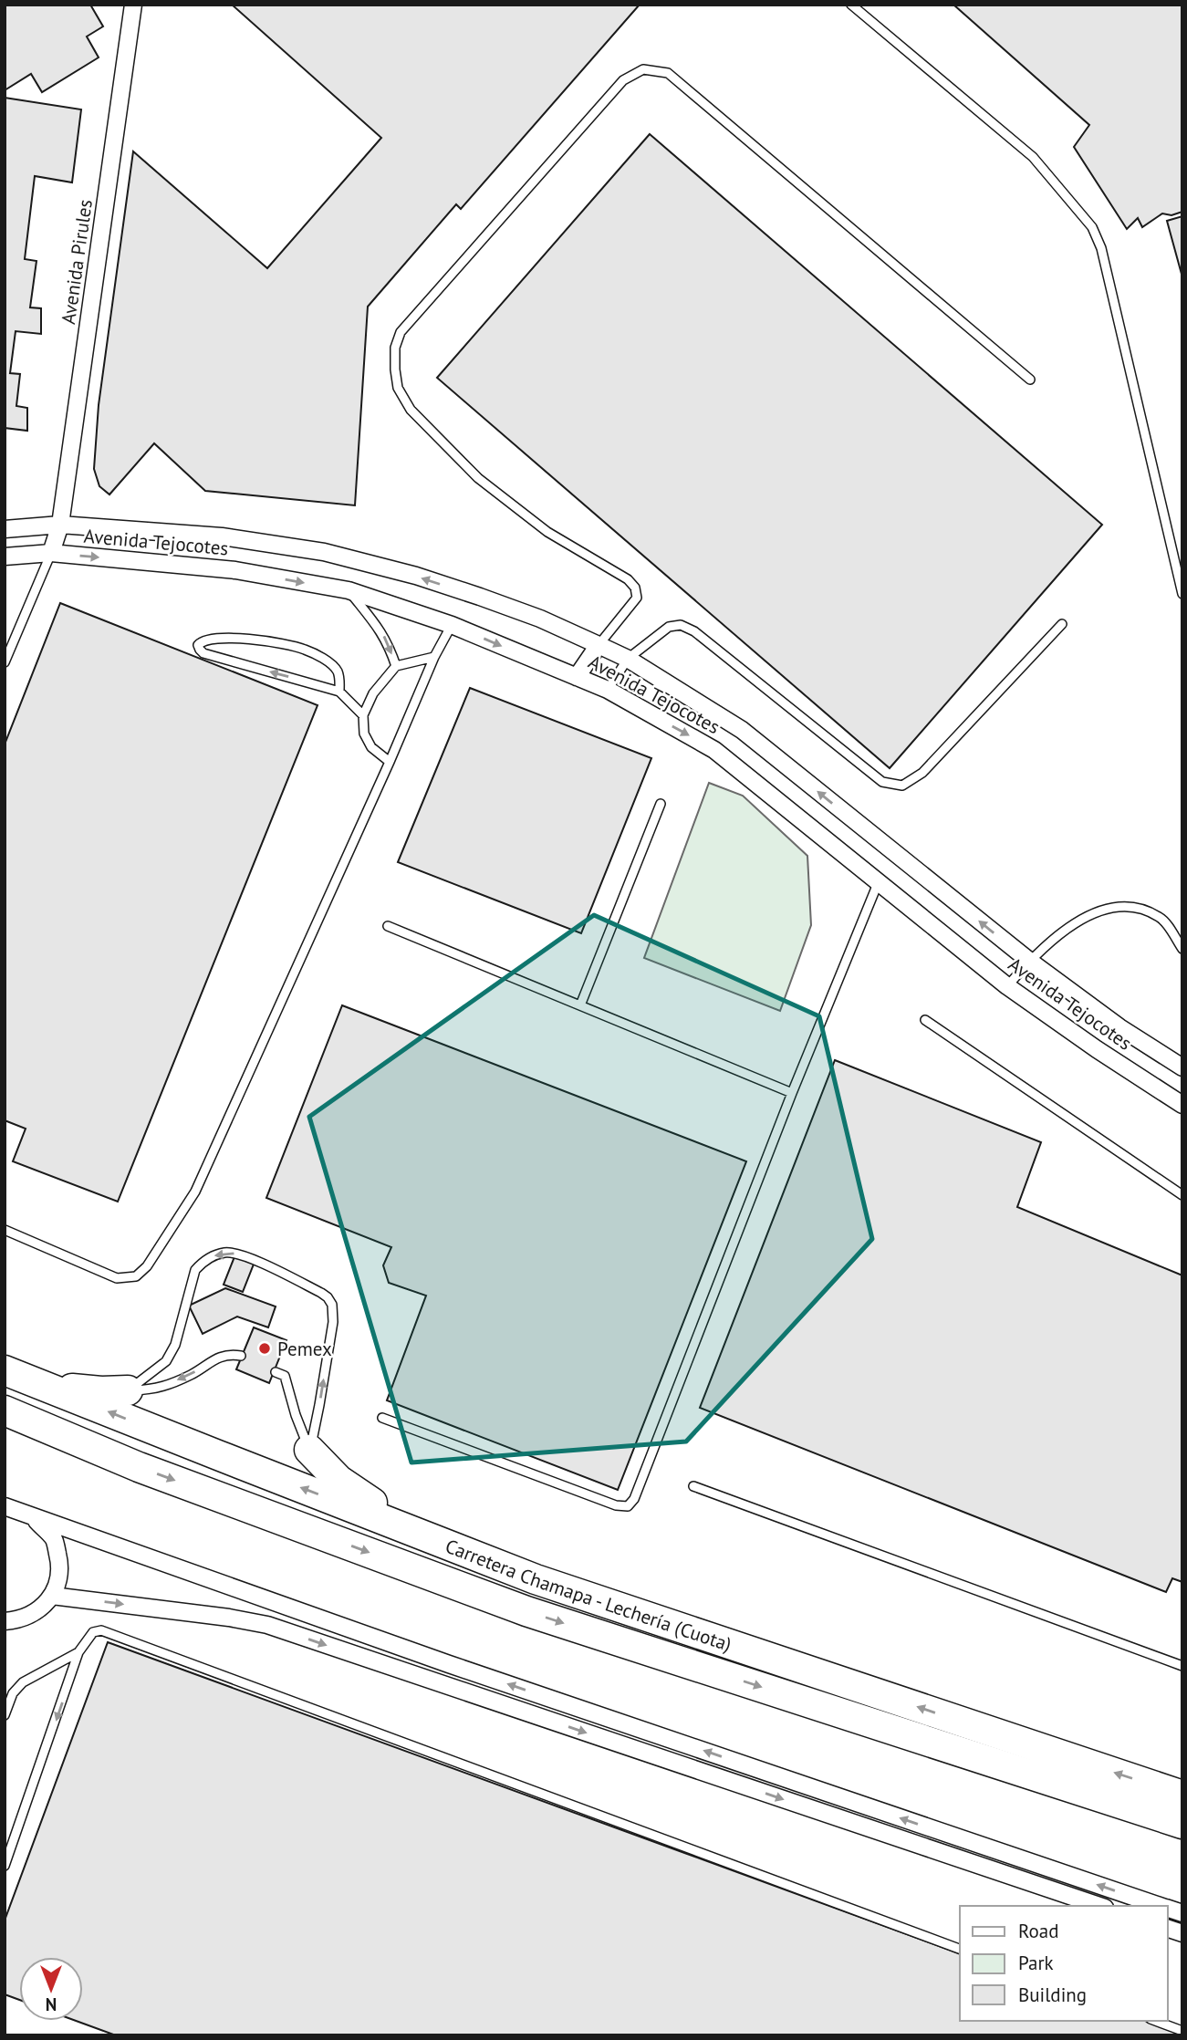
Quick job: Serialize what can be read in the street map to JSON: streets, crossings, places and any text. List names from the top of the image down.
{
  "streets": {
    "highway": ["Carretera Chamapa - Lechería (Cuota)"],
    "street": ["Avenida Pirules", "Avenida Tejocotes"]
  },
  "crossings": [
    ["Avenida Pirules", "Avenida Tejocotes"]
  ],
  "places": ["Pemex"],
  "legend": ["Road", "Park", "Building"],
  "north": "bottom"
}
